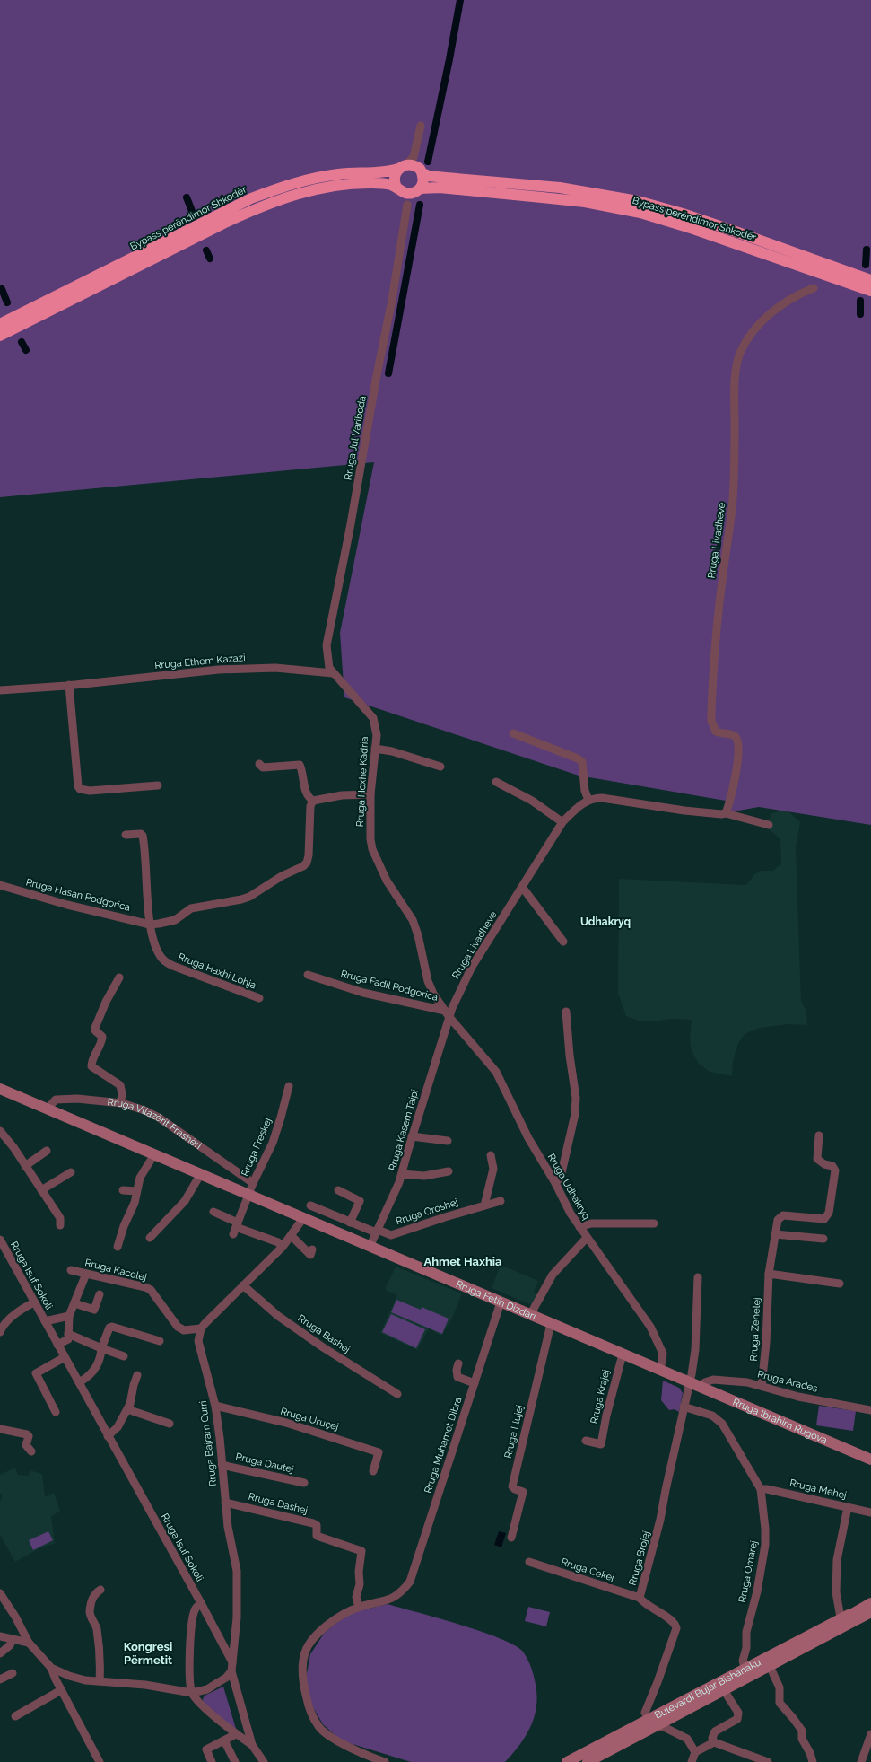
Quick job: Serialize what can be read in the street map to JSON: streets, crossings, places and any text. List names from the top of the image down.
{
  "streets": {
    "highway": ["Bypass perëndimor Shkodër"],
    "main road": ["Rruga Fetih Dizdari", "Rruga Ibrahim Rugova", "Bulevardi Bujar Bishanaku"],
    "street": [
      "Rruga Jul Variboda",
      "Rruga Livadheve",
      "Rruga Ethem Kazazi",
      "Rruga Hoxhe Kadria",
      "Rruga Hasan Podgorica",
      "Rruga Haxhi Lohja",
      "Rruga Fadil Podgorica",
      "Rruga Vllazërit Frashëri",
      "Rruga Kasem Taipi",
      "Rruga Freskej",
      "Rruga Udhakryq",
      "Rruga Oroshej",
      "Rruga Kacelej",
      "Rruga Isuf Sokoli",
      "Rruga Zenelej",
      "Rruga Bashej",
      "Rruga Arades",
      "Rruga Krajej",
      "Rruga Uruçej",
      "Rruga Llujej",
      "Rruga Bajram Curri",
      "Rruga Muhamet Dibra",
      "Rruga Dautej",
      "Rruga Mehej",
      "Rruga Dashej",
      "Rruga Brojej",
      "Rruga Cekej",
      "Rruga Omarej"
    ]
  },
  "crossings": [
    ["Bypass perëndimor Shkodër", "Rruga Jul Variboda"],
    ["Rruga Jul Variboda", "Rruga Ethem Kazazi"],
    ["Rruga Jul Variboda", "Rruga Hoxhe Kadria"],
    ["Rruga Livadheve", "Rruga Hoxhe Kadria"],
    ["Rruga Livadheve", "Rruga Fadil Podgorica"],
    ["Rruga Livadheve", "Rruga Kasem Taipi"],
    ["Rruga Livadheve", "Rruga Udhakryq"],
    ["Rruga Ethem Kazazi", "Rruga Hoxhe Kadria"],
    ["Rruga Hoxhe Kadria", "Rruga Fadil Podgorica"],
    ["Rruga Hoxhe Kadria", "Rruga Kasem Taipi"],
    ["Rruga Hoxhe Kadria", "Rruga Udhakryq"],
    ["Rruga Hasan Podgorica", "Rruga Haxhi Lohja"],
    ["Rruga Fadil Podgorica", "Rruga Kasem Taipi"],
    ["Rruga Fadil Podgorica", "Rruga Udhakryq"],
    ["Rruga Vllazërit Frashëri", "Rruga Freskej"],
    ["Rruga Kasem Taipi", "Rruga Udhakryq"],
    ["Rruga Kasem Taipi", "Rruga Oroshej"],
    ["Rruga Kasem Taipi", "Rruga Fetih Dizdari"],
    ["Rruga Freskej", "Rruga Fetih Dizdari"],
    ["Rruga Udhakryq", "Rruga Fetih Dizdari"],
    ["Rruga Kacelej", "Rruga Bajram Curri"],
    ["Rruga Isuf Sokoli", "Rruga Bajram Curri"],
    ["Rruga Fetih Dizdari", "Rruga Krajej"],
    ["Rruga Fetih Dizdari", "Rruga Ibrahim Rugova"],
    ["Rruga Fetih Dizdari", "Rruga Llujej"],
    ["Rruga Fetih Dizdari", "Rruga Muhamet Dibra"],
    ["Rruga Fetih Dizdari", "Rruga Brojej"],
    ["Rruga Zenelej", "Rruga Arades"],
    ["Rruga Arades", "Rruga Ibrahim Rugova"],
    ["Rruga Uruçej", "Rruga Bajram Curri"],
    ["Rruga Ibrahim Rugova", "Rruga Brojej"],
    ["Rruga Bajram Curri", "Rruga Dautej"],
    ["Rruga Bajram Curri", "Rruga Dashej"],
    ["Rruga Muhamet Dibra", "Rruga Dashej"],
    ["Rruga Mehej", "Rruga Omarej"],
    ["Rruga Brojej", "Rruga Cekej"],
    ["Rruga Brojej", "Rruga Omarej"],
    ["Rruga Brojej", "Bulevardi Bujar Bishanaku"],
    ["Rruga Omarej", "Bulevardi Bujar Bishanaku"]
  ],
  "districts": ["Udhakryq", "Ahmet Haxhia", "Kongresi Përmetit"]
}
